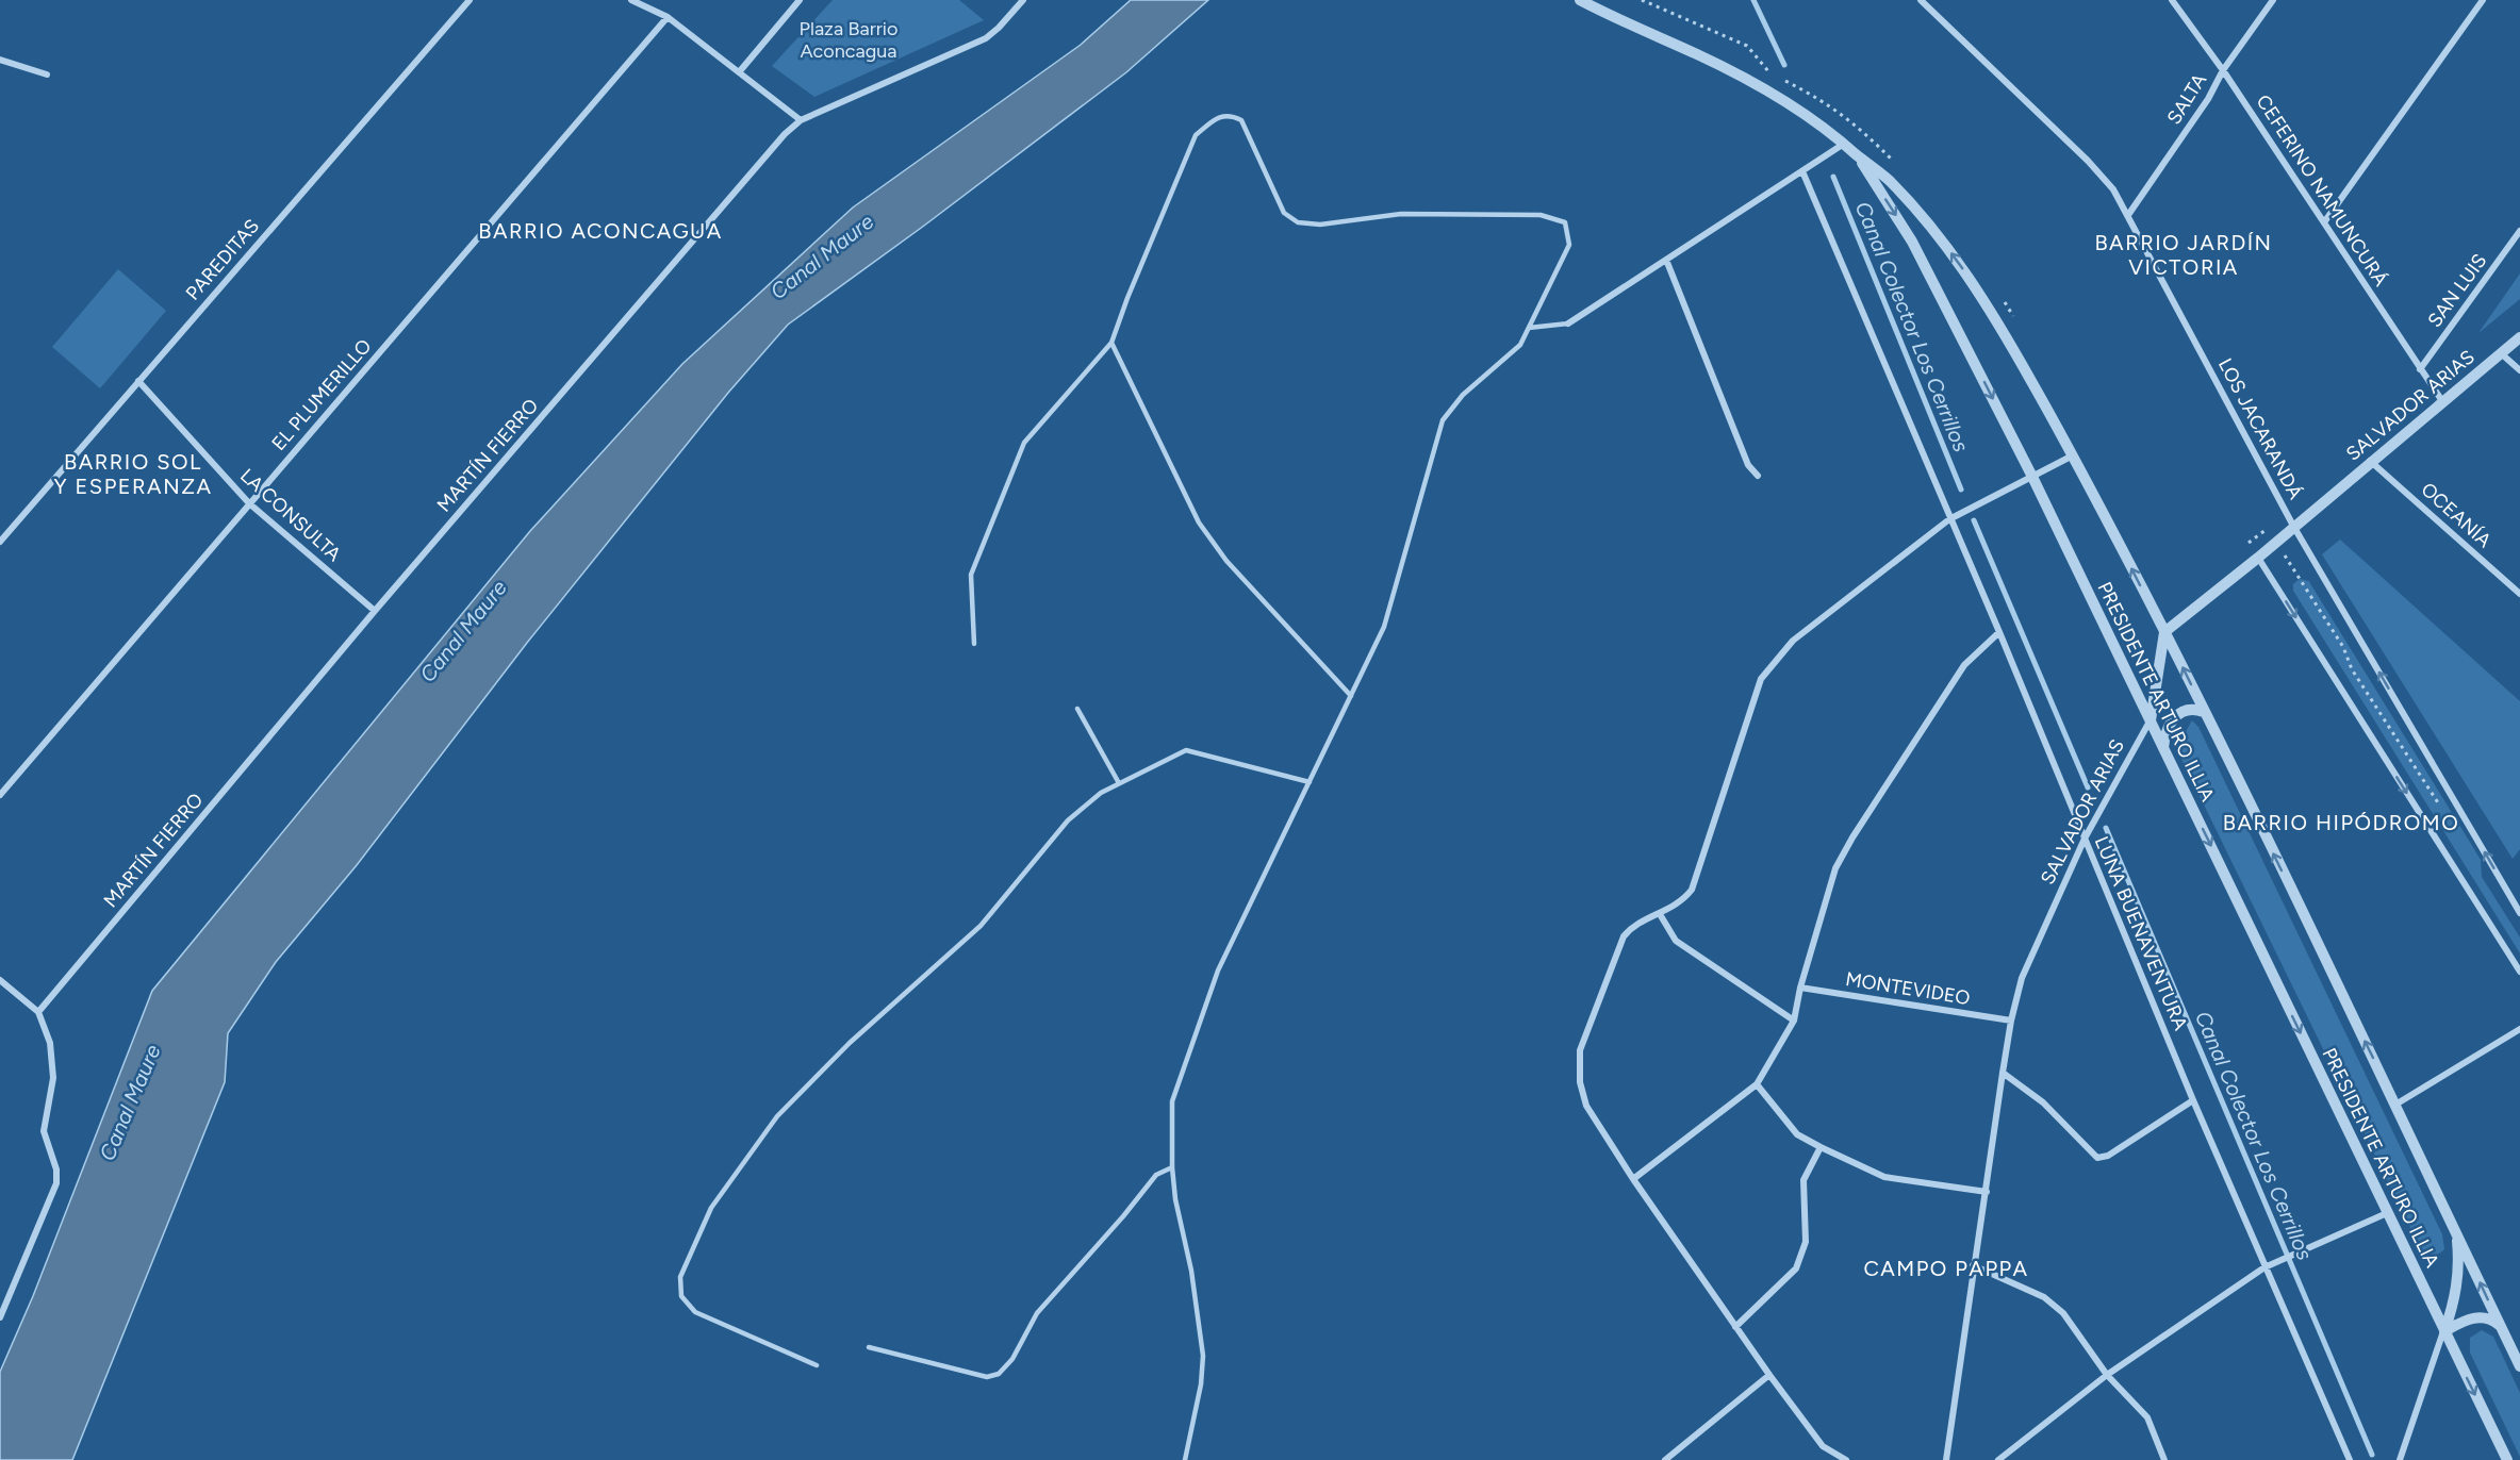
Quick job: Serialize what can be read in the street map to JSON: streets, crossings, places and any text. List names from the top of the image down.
{
  "streets": {
    "street": [
      "SALTA",
      "CEFERINO NAMUNCURÁ",
      "PAREDITAS",
      "SAN LUIS",
      "EL PLUMERILLO",
      "SALVADOR ARIAS",
      "LOS JACARANDÁ",
      "MARTÍN FIERRO",
      "LA CONSULTA",
      "OCEANÍA",
      "PRESIDENTE ARTURO ILLIA",
      "LUNA BUENAVENTURA",
      "MONTEVIDEO"
    ]
  },
  "crossings": [
    ["SALTA", "CEFERINO NAMUNCURÁ"],
    ["SALTA", "LOS JACARANDÁ"],
    ["CEFERINO NAMUNCURÁ", "SAN LUIS"],
    ["CEFERINO NAMUNCURÁ", "SALVADOR ARIAS"],
    ["PAREDITAS", "LA CONSULTA"],
    ["EL PLUMERILLO", "LA CONSULTA"],
    ["SALVADOR ARIAS", "LOS JACARANDÁ"],
    ["SALVADOR ARIAS", "OCEANÍA"],
    ["SALVADOR ARIAS", "PRESIDENTE ARTURO ILLIA"],
    ["SALVADOR ARIAS", "LUNA BUENAVENTURA"],
    ["SALVADOR ARIAS", "MONTEVIDEO"],
    ["MARTÍN FIERRO", "LA CONSULTA"]
  ],
  "districts": [
    "BARRIO ACONCAGUA",
    "BARRIO JARDÍN VICTORIA",
    "BARRIO SOL Y ESPERANZA",
    "BARRIO HIPÓDROMO",
    "CAMPO PAPPA"
  ],
  "water": ["Canal Maure", "Canal Colector Los Cerrillos"],
  "parks": ["Plaza Barrio Aconcagua"]
}
